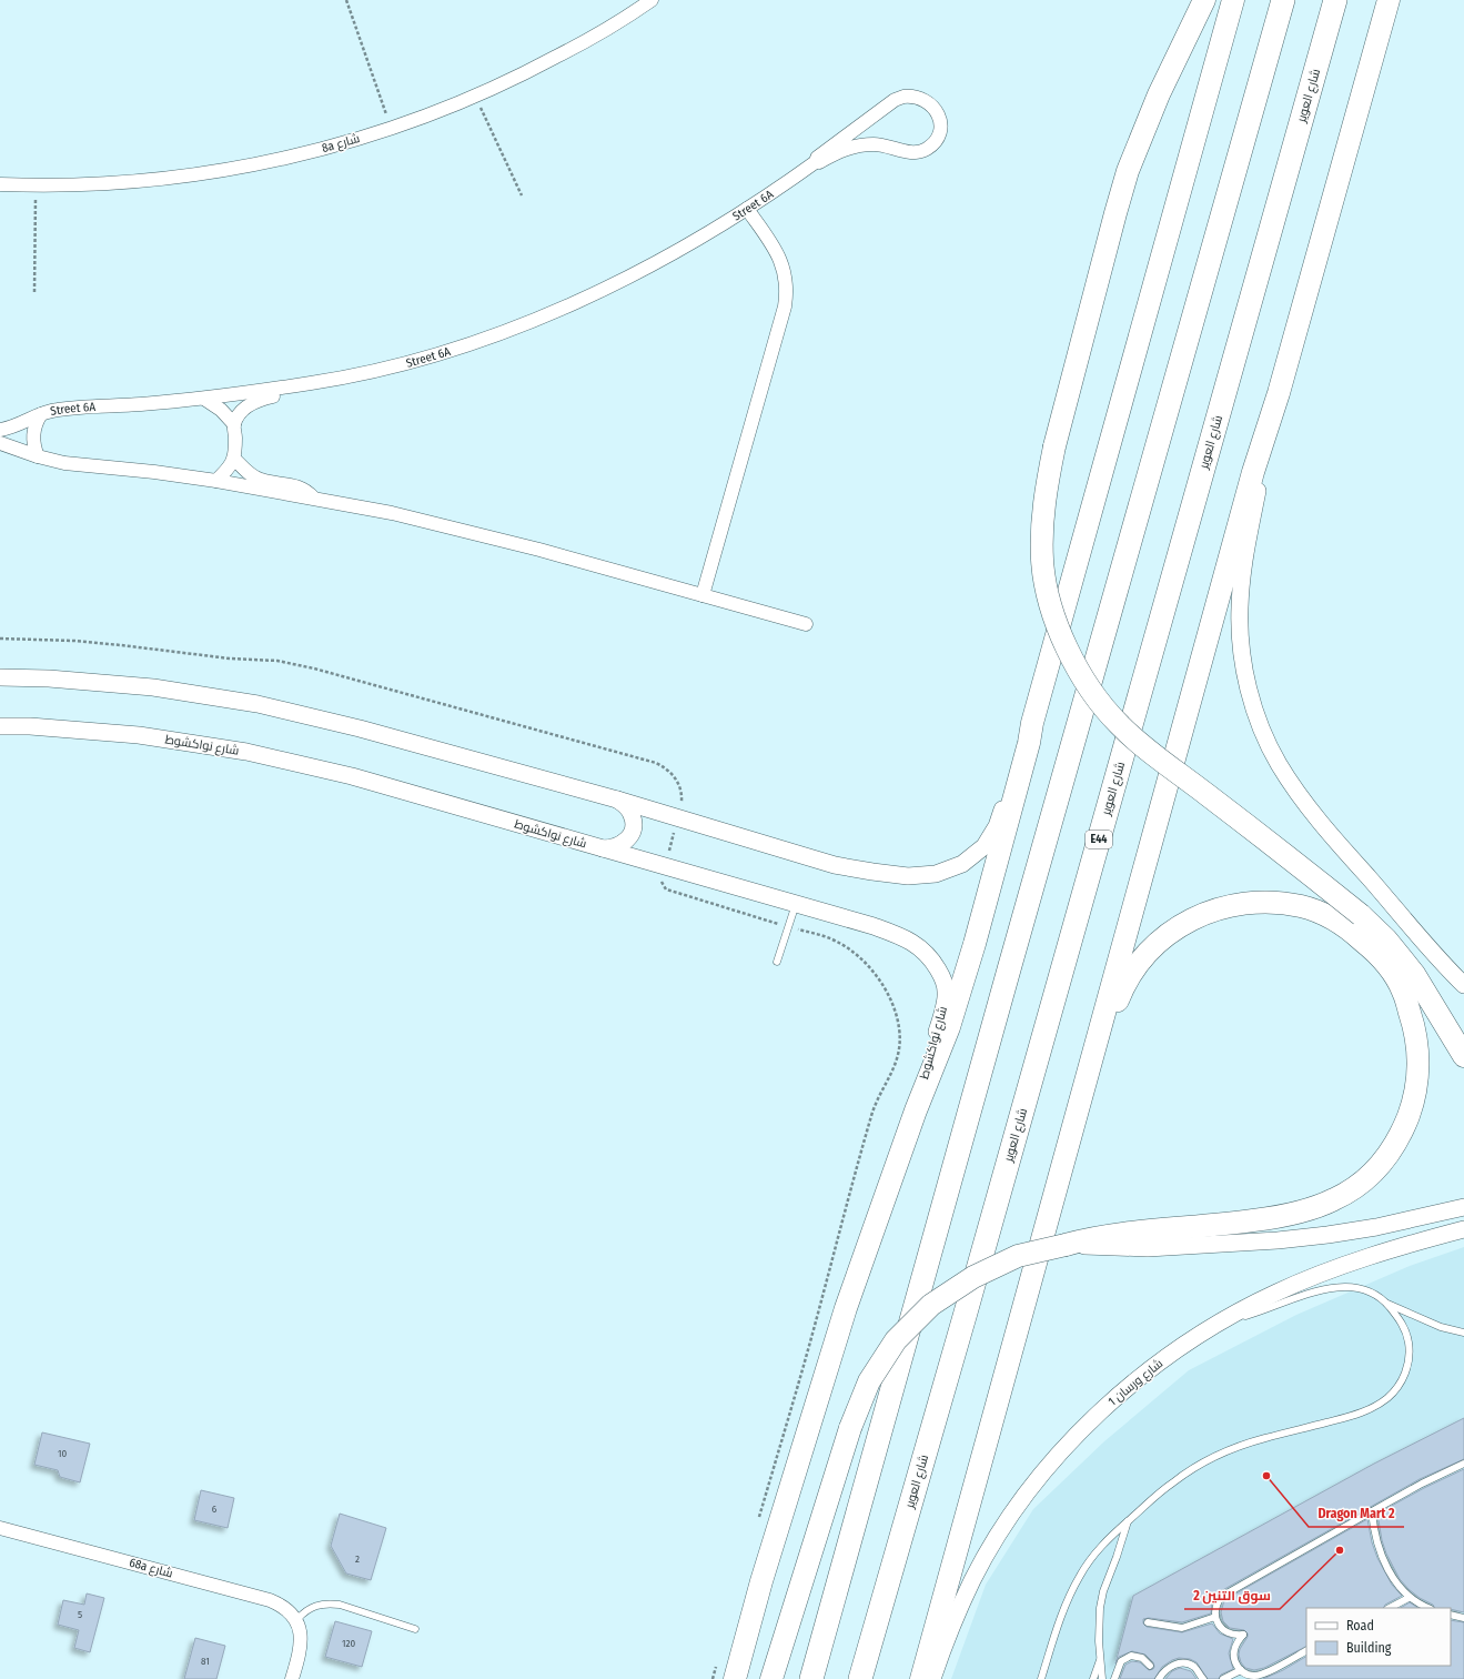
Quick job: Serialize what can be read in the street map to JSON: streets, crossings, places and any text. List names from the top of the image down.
{
  "streets": {
    "highway": ["شارع العوير", "E44"],
    "street": [
      "8a شارع",
      "Street 6A",
      "شارع نواكشوط",
      "شارع ورسان 1",
      "68a شارع"
    ]
  },
  "places": ["Dragon Mart 2", "سوق التنين 2"],
  "house_numbers": [
    "10",
    "6",
    "2",
    "5",
    "120",
    "81"
  ],
  "legend": ["Road", "Building"]
}
